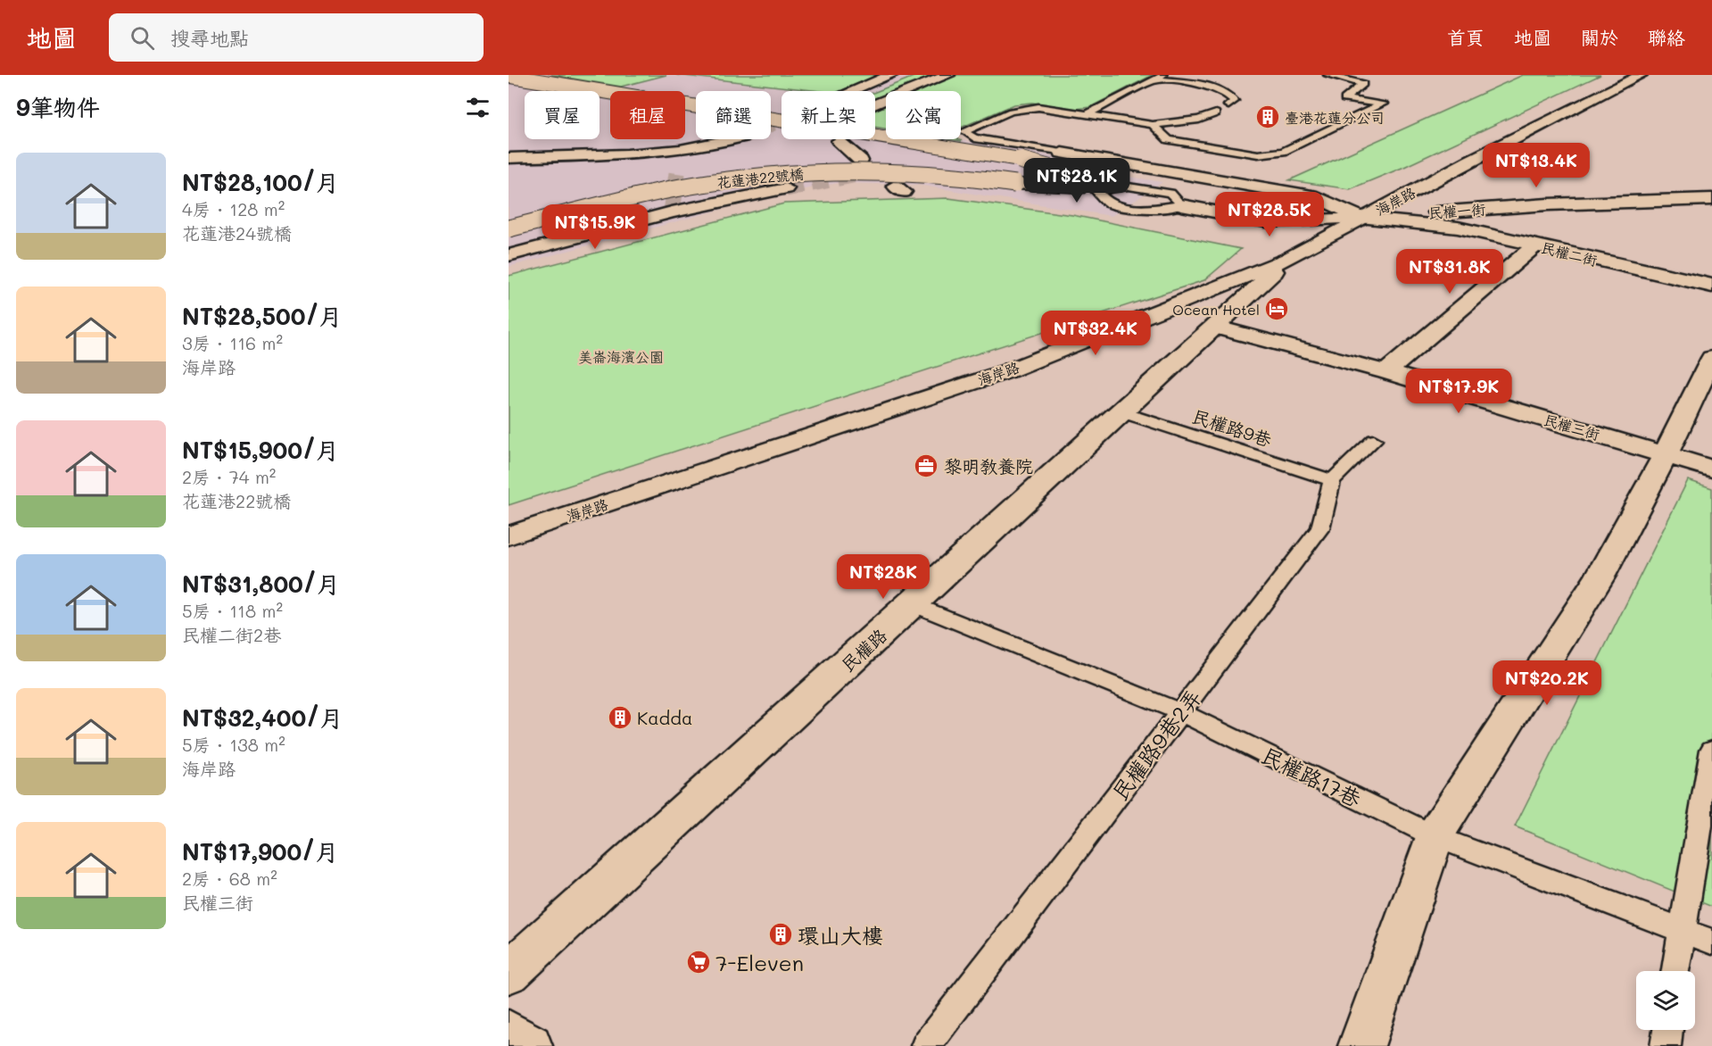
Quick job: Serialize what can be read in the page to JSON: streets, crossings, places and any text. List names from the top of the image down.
{
  "streets": {
    "street": [
      "花蓮港22號橋",
      "海岸路",
      "民權一街",
      "民權二街",
      "民權三街",
      "民權路"
    ],
    "lane": ["民權路9巷", "民權路9巷2弄", "民權路17巷"]
  },
  "crossings": [
    ["海岸路", "民權一街"],
    ["海岸路", "民權二街"],
    ["海岸路", "民權路"],
    ["民權一街", "民權二街"],
    ["民權三街", "民權路"],
    ["民權路9巷", "民權路"],
    ["民權路9巷", "民權路9巷2弄"],
    ["民權路", "民權路17巷"],
    ["民權路9巷2弄", "民權路17巷"]
  ],
  "parks": ["美崙海濱公園"],
  "places": {
    "building": ["臺港花蓮分公司", "Kadda", "環山大樓"],
    "hotel": ["Ocean Hotel"],
    "office": ["黎明教養院"],
    "supermarket": ["7-Eleven"]
  },
  "page": {
    "header": "地圖",
    "search": "搜尋地點",
    "nav": [
      "首頁",
      "地圖",
      "關於",
      "聯絡"
    ],
    "heading": "9筆物件",
    "chip": [
      "買屋",
      "租屋",
      "篩選",
      "新上架",
      "公寓"
    ],
    "list": [
      {
        "name": "NT$28,100/月",
        "note": "4房 · 128 m² · 花蓮港24號橋"
      },
      {
        "name": "NT$28,500/月",
        "note": "3房 · 116 m² · 海岸路"
      },
      {
        "name": "NT$15,900/月",
        "note": "2房 · 74 m² · 花蓮港22號橋"
      },
      {
        "name": "NT$31,800/月",
        "note": "5房 · 118 m² · 民權二街2巷"
      },
      {
        "name": "NT$32,400/月",
        "note": "5房 · 138 m² · 海岸路"
      },
      {
        "name": "NT$17,900/月",
        "note": "2房 · 68 m² · 民權三街"
      }
    ],
    "price": [
      "NT$13.4K",
      "NT$28.1K",
      "NT$28.5K",
      "NT$15.9K",
      "NT$31.8K",
      "NT$32.4K",
      "NT$17.9K",
      "NT$28K",
      "NT$20.2K"
    ]
  }
}
